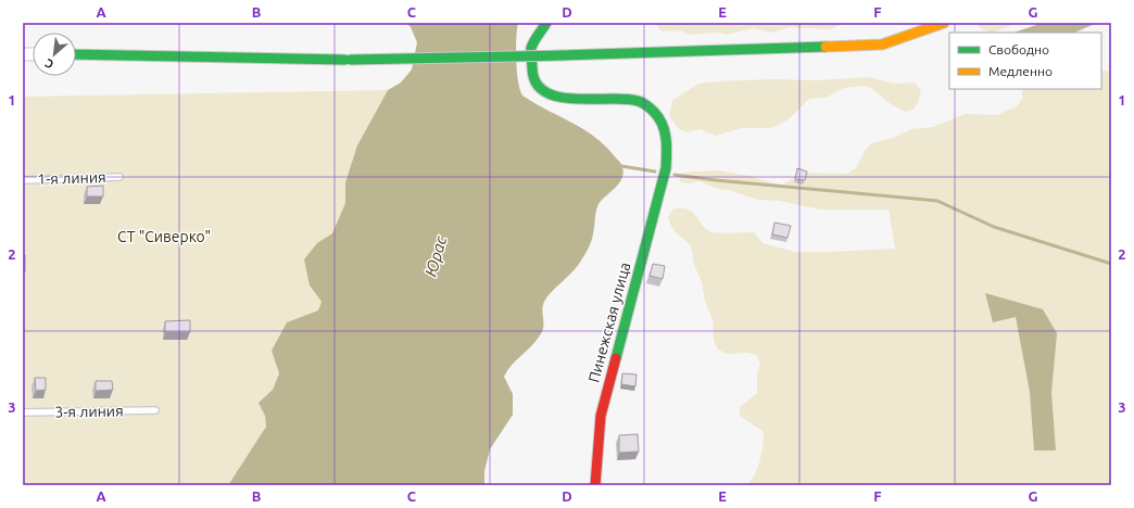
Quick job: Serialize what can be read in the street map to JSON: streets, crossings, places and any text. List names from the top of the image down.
{
  "streets": {
    "street": ["Пинежская улица"],
    "lane": ["1-я линия", "3-я линия"]
  },
  "water": ["Юрас"],
  "parks": ["СТ \"Сиверко\""],
  "legend": ["Свободно", "Медленно"],
  "north": "bottom left",
  "grid": {
    "columns": [
      "A",
      "B",
      "C",
      "D",
      "E",
      "F",
      "G"
    ],
    "rows": ["1", "2", "3"]
  }
}
